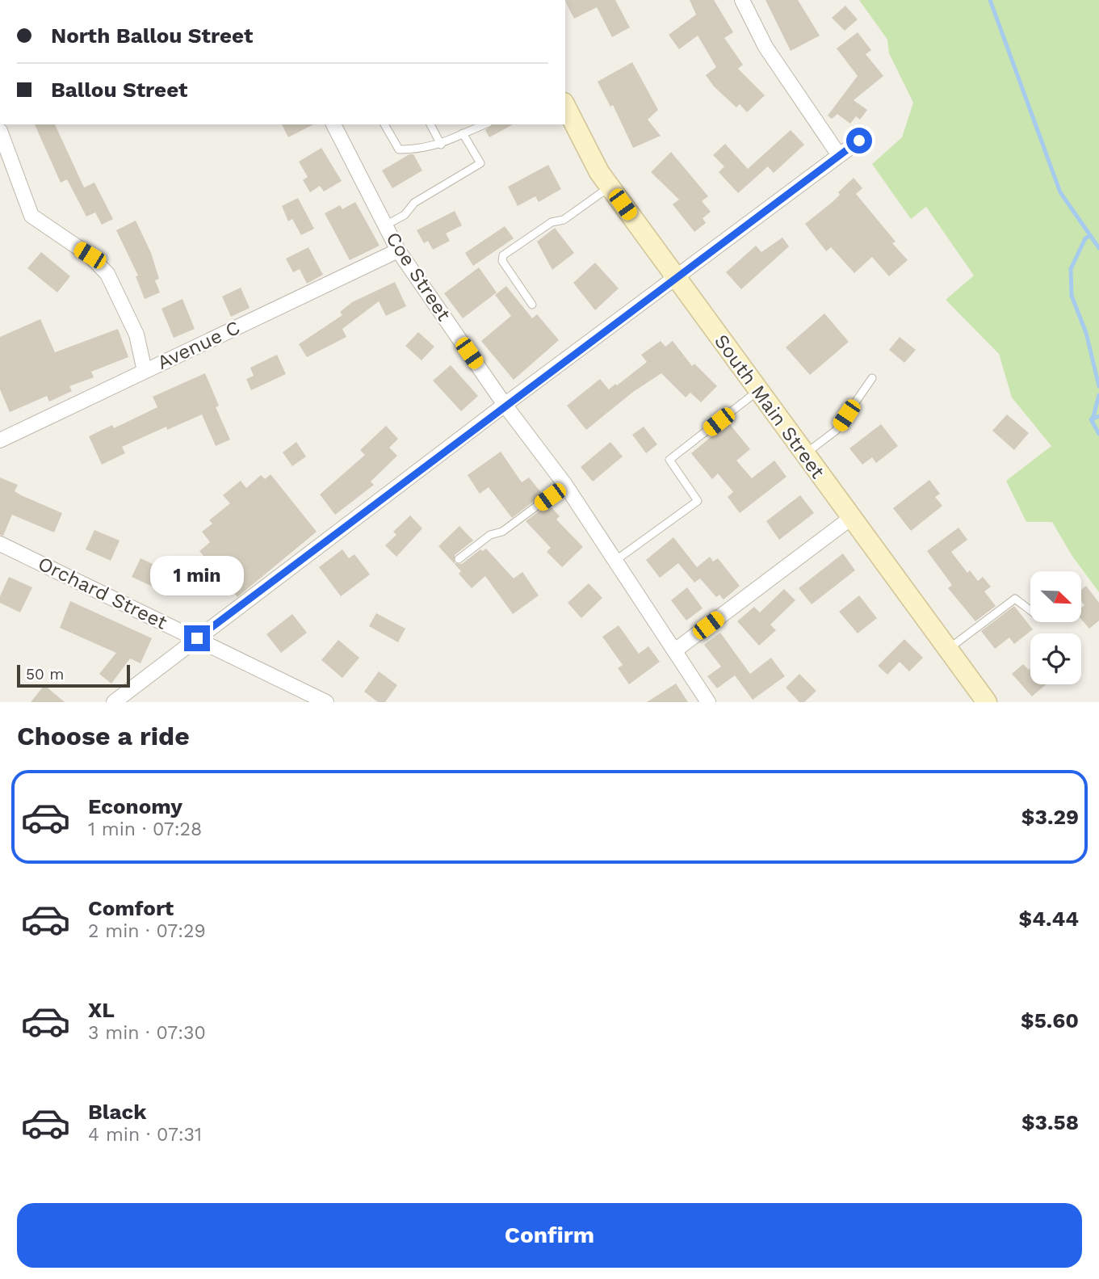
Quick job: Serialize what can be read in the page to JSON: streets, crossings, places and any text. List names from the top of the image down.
{
  "streets": {
    "main road": ["South Main Street"],
    "street": ["Coe Street", "Avenue C", "Orchard Street"]
  },
  "crossings": [
    ["Coe Street", "Avenue C"]
  ],
  "scale_bar": "50 m",
  "north": "bottom right",
  "page": {
    "banner": ["North Ballou Street", "Ballou Street"],
    "bubble": "1 min",
    "scale": "50 m",
    "heading": "Choose a ride",
    "list": [
      {
        "name": "Economy",
        "note": "1 min · 07:28",
        "value": "$3.29"
      },
      {
        "name": "Comfort",
        "note": "2 min · 07:29",
        "value": "$4.44"
      },
      {
        "name": "XL",
        "note": "3 min · 07:30",
        "value": "$5.60"
      },
      {
        "name": "Black",
        "note": "4 min · 07:31",
        "value": "$3.58"
      }
    ],
    "buttons": "Confirm"
  }
}
